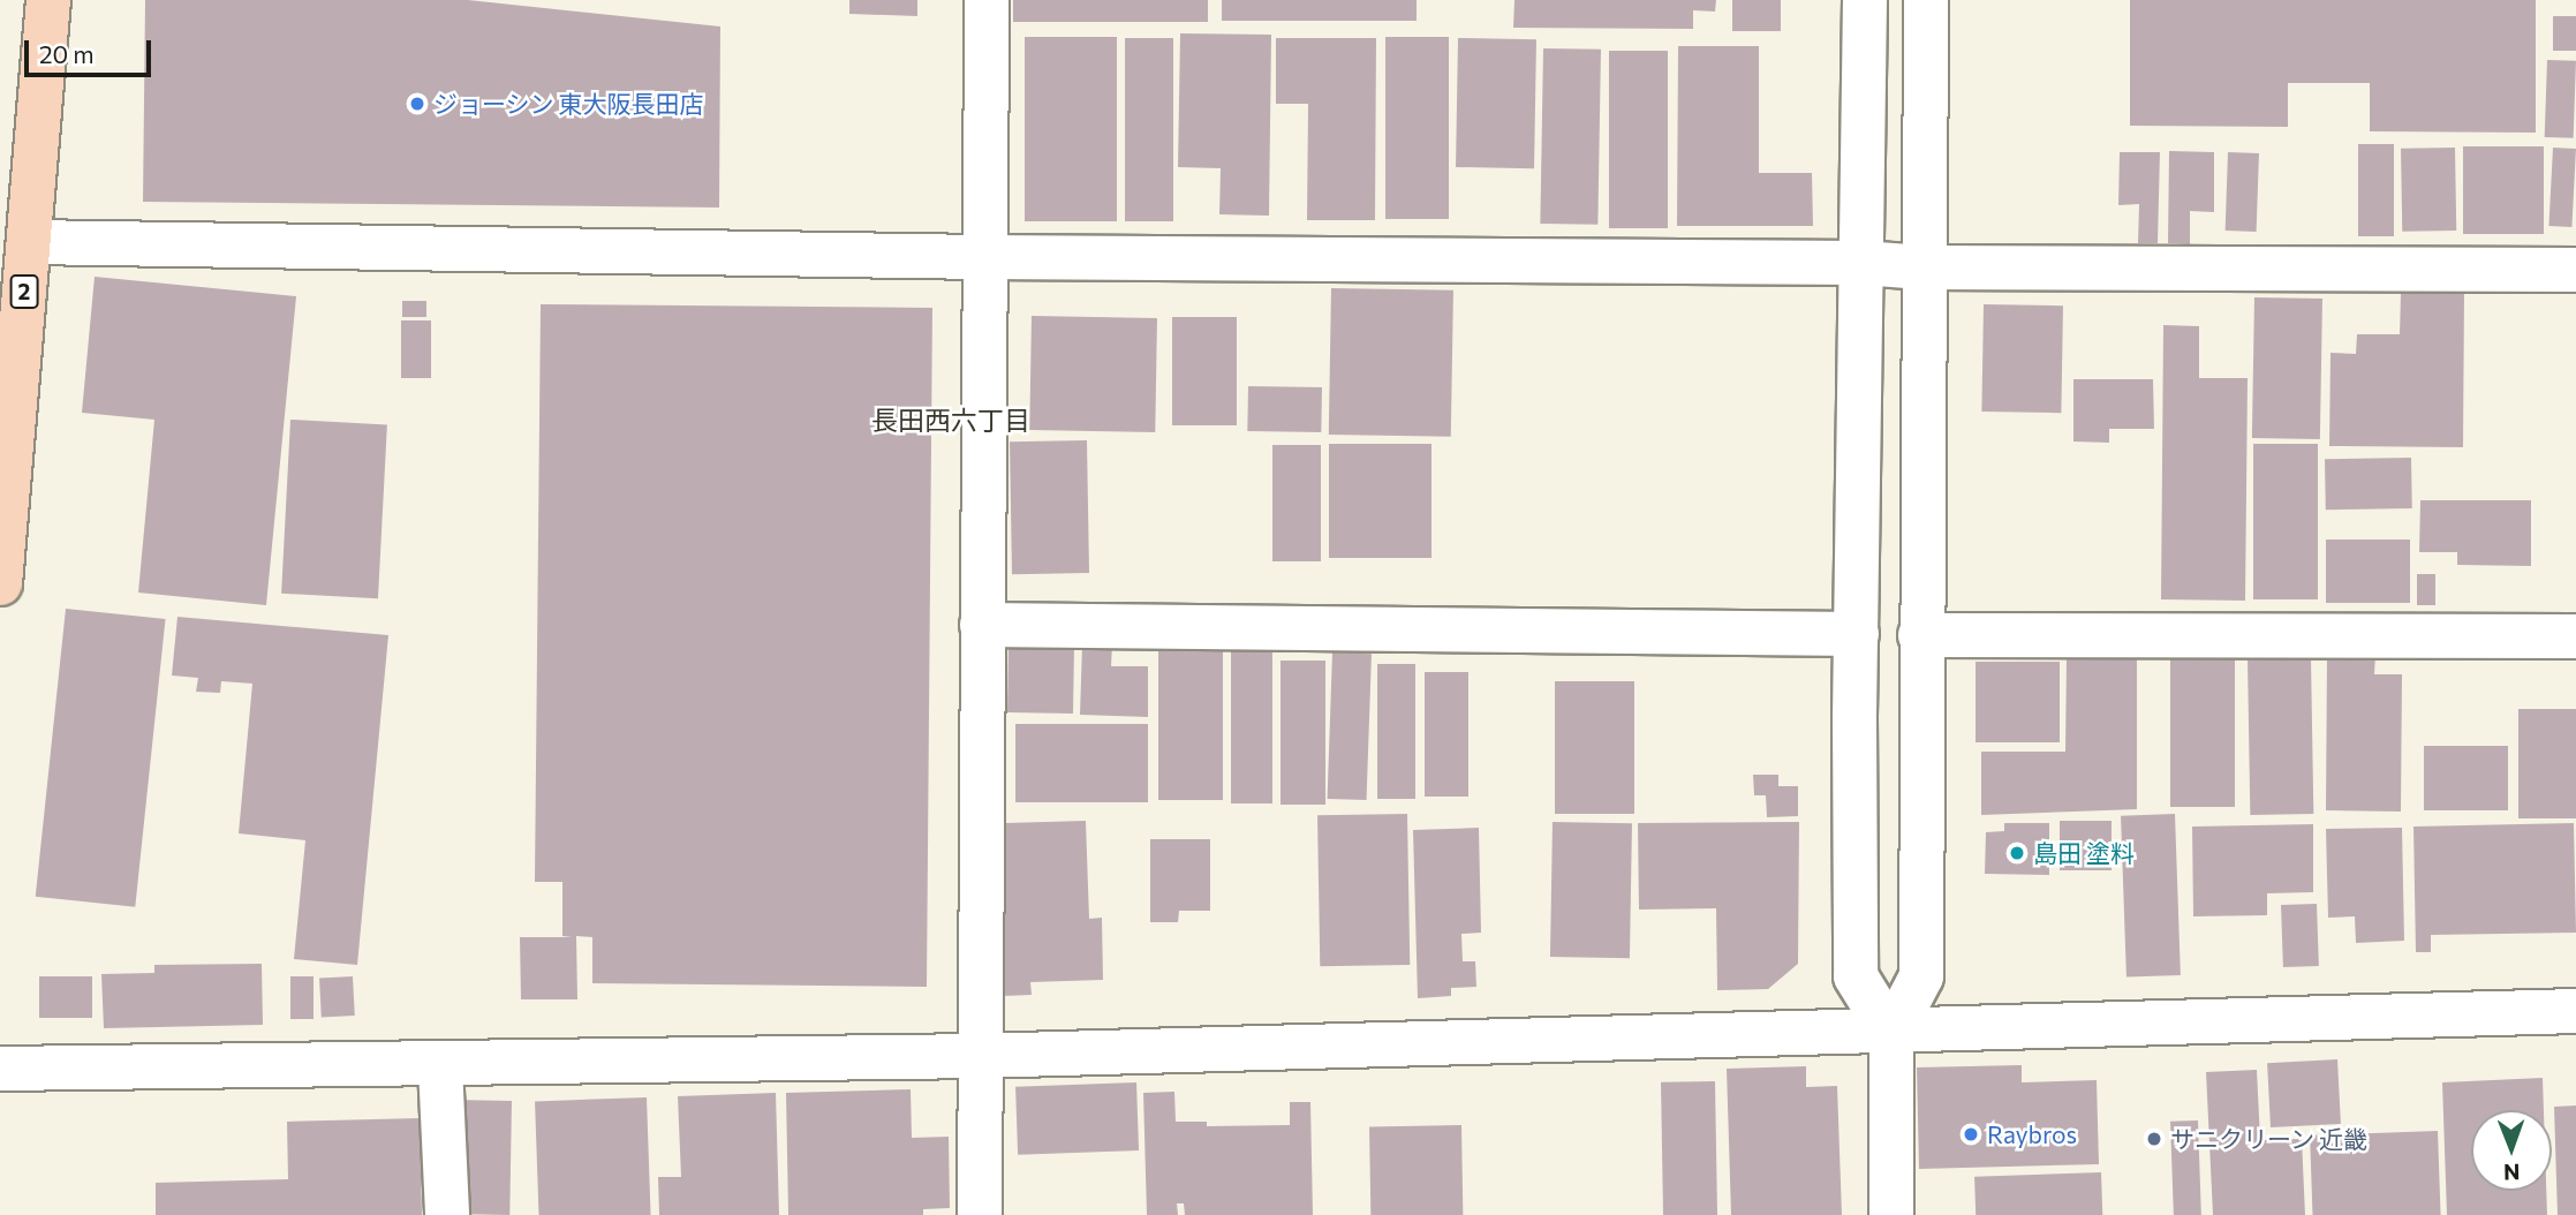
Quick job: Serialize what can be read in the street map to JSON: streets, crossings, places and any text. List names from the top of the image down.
{
  "streets": {
    "main road": ["2"]
  },
  "districts": ["長田西六丁目"],
  "places": [
    "ジョーシン 東大阪長田店",
    "島田 塗料",
    "Raybros",
    "サニクリーン 近畿"
  ],
  "scale_bar": "20 m",
  "north": "bottom"
}
